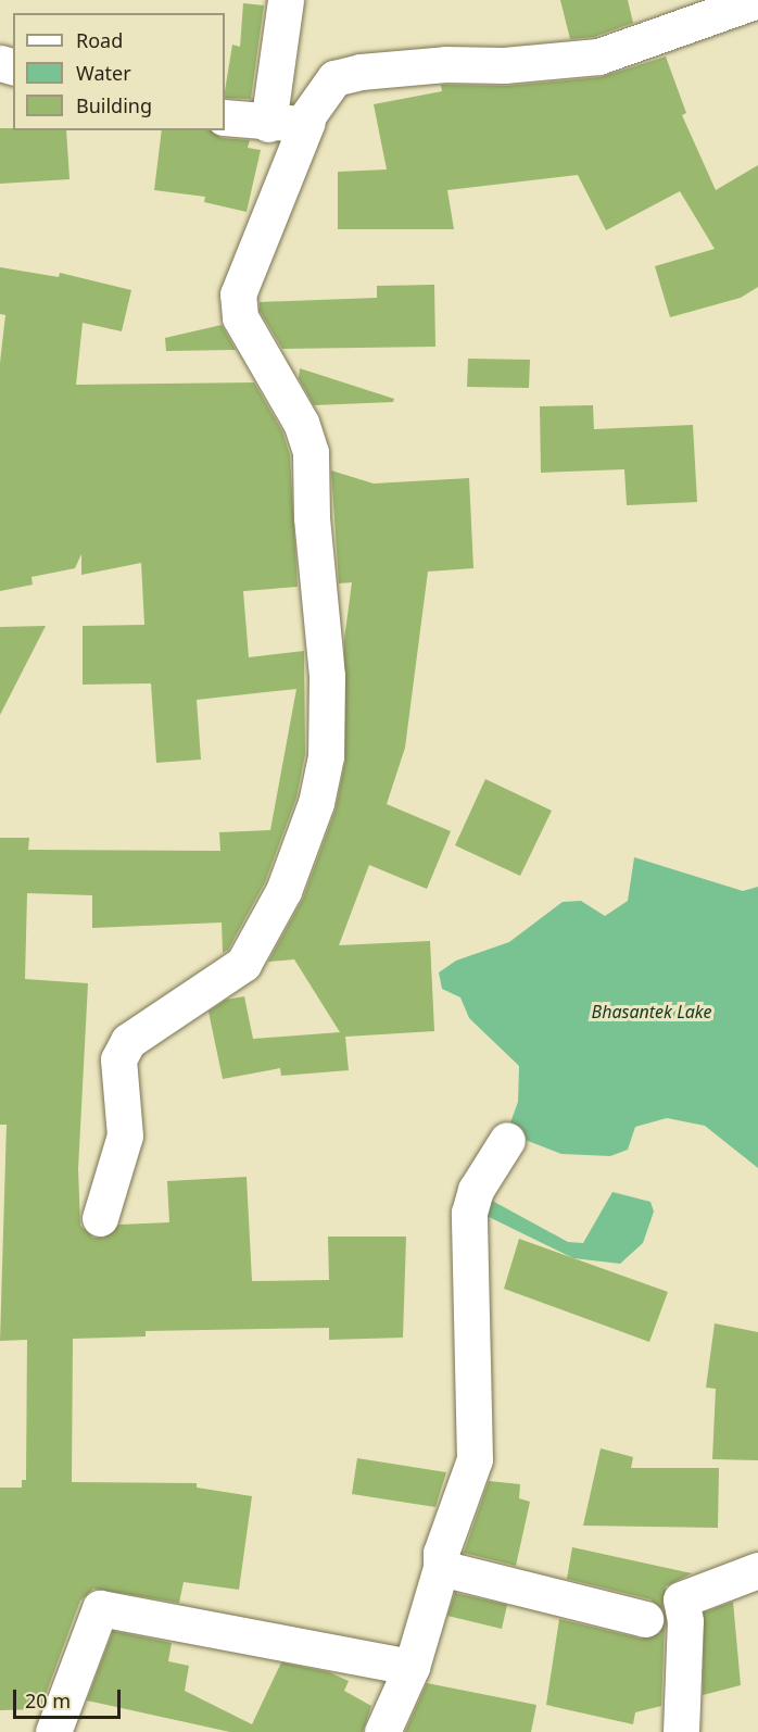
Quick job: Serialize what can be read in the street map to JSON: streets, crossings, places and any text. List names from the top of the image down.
{
  "water": ["Bhasantek Lake"],
  "legend": ["Road", "Water", "Building"],
  "scale_bar": "20 m"
}
